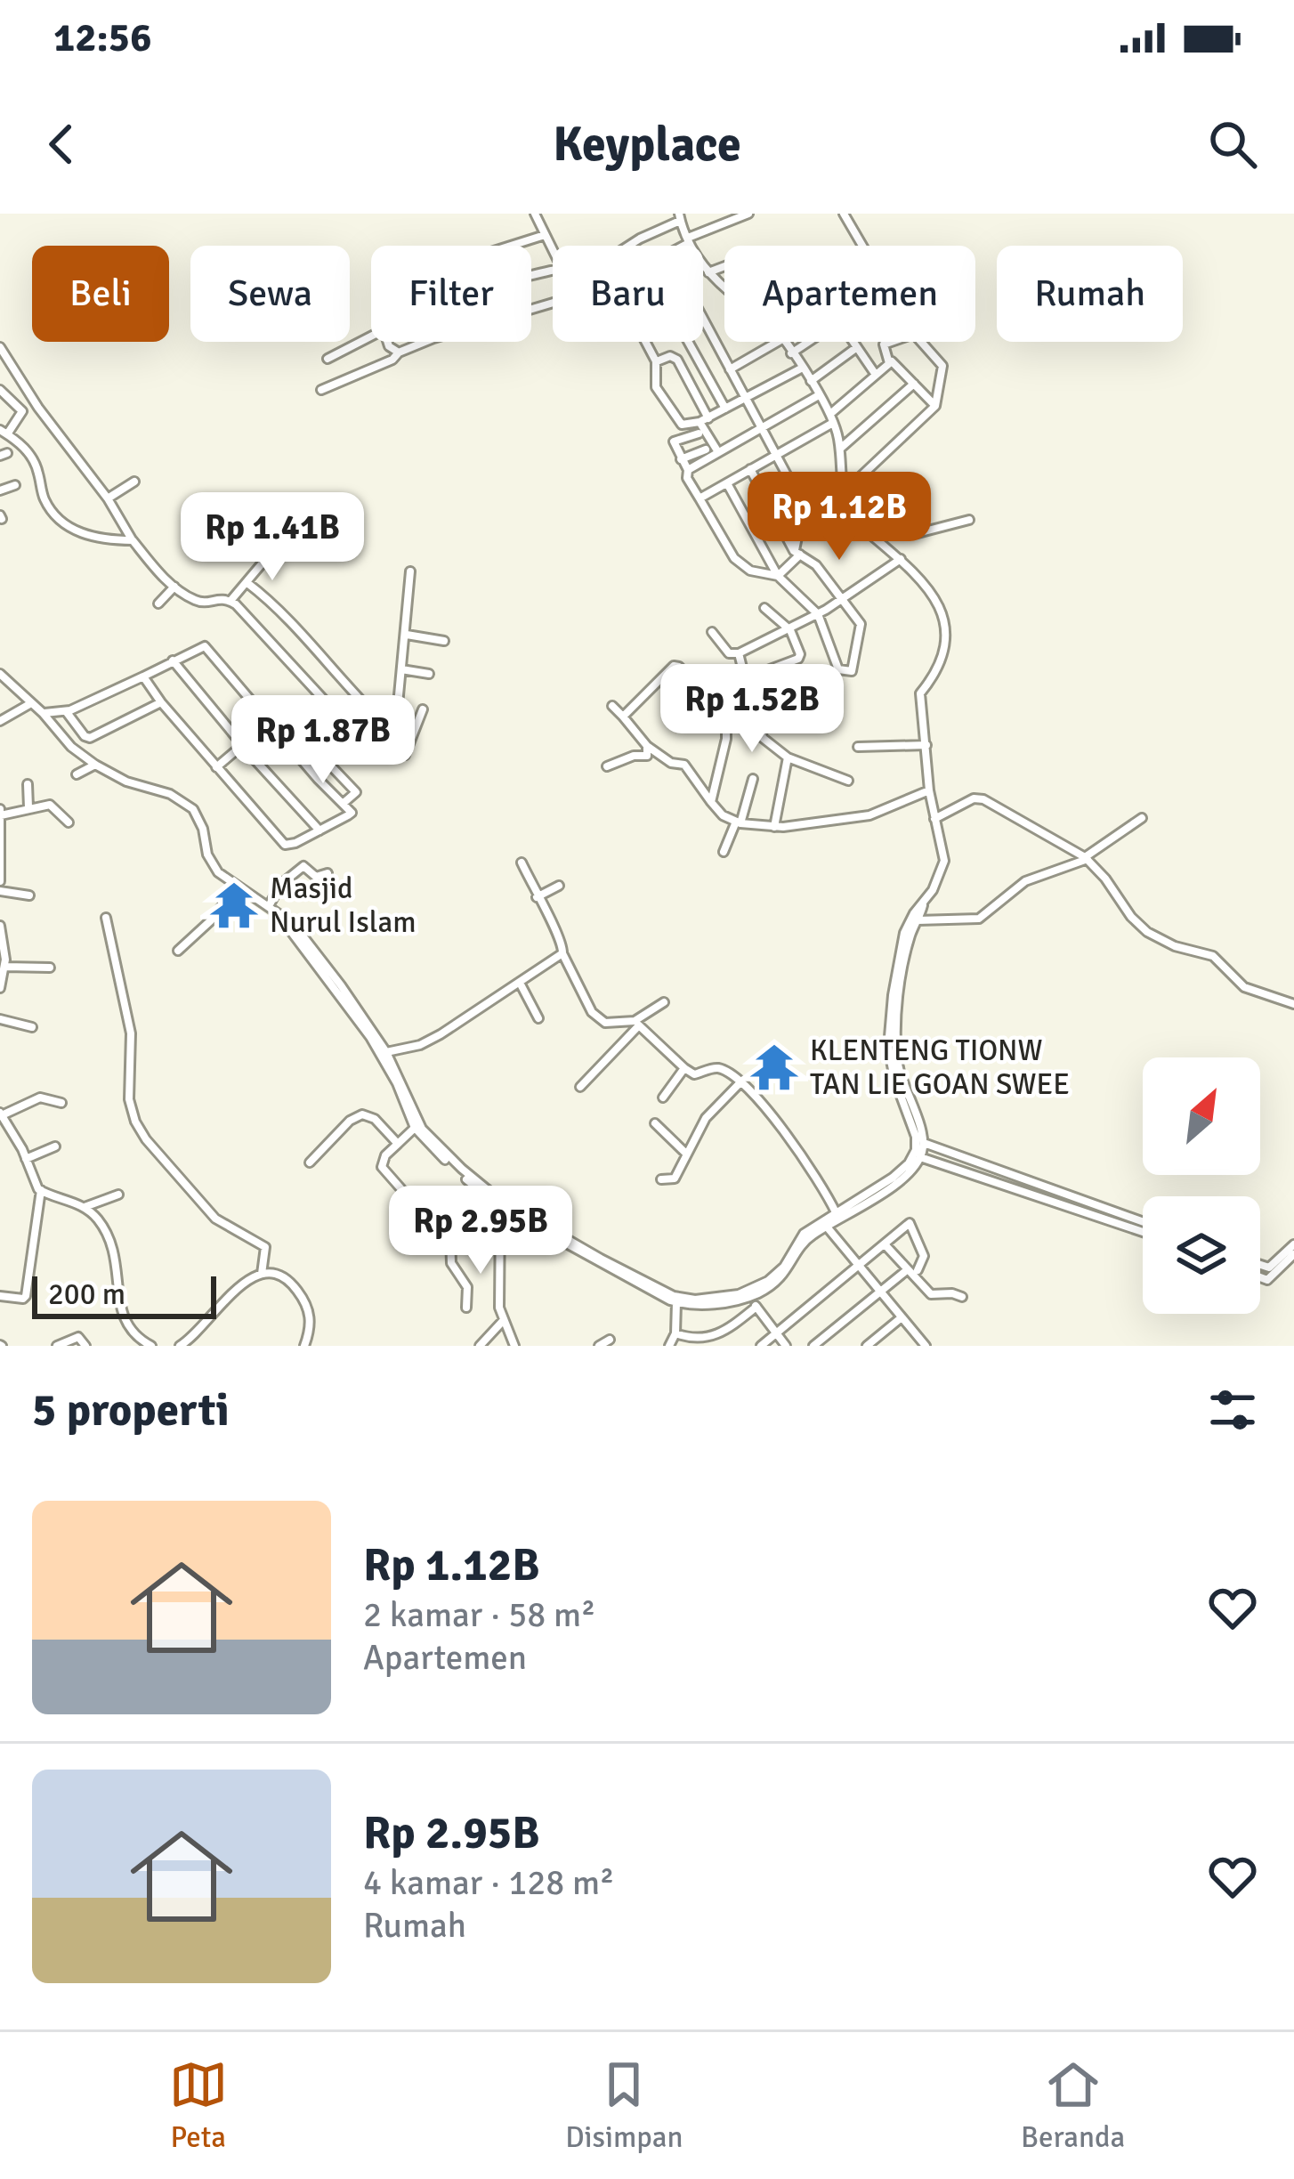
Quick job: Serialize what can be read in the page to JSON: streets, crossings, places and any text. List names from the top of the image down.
{
  "places": {
    "temple": ["Masjid Nurul Islam", "KLENTENG TIONW TAN LIE GOAN SWEE"]
  },
  "scale_bar": "200 m",
  "north": "top right",
  "page": {
    "status": "12:56",
    "header": "Keyplace",
    "chip": [
      "Beli",
      "Sewa",
      "Filter",
      "Baru",
      "Apartemen",
      "Rumah"
    ],
    "price": [
      "Rp 1.12B",
      "Rp 1.41B",
      "Rp 1.52B",
      "Rp 1.87B",
      "Rp 2.95B"
    ],
    "scale": "200 m",
    "heading": "5 properti",
    "list": [
      {
        "name": "Rp 1.12B",
        "note": "2 kamar · 58 m² · Apartemen"
      },
      {
        "name": "Rp 2.95B",
        "note": "4 kamar · 128 m² · Rumah"
      }
    ],
    "tabs": ["Peta", "Disimpan", "Beranda"]
  }
}
